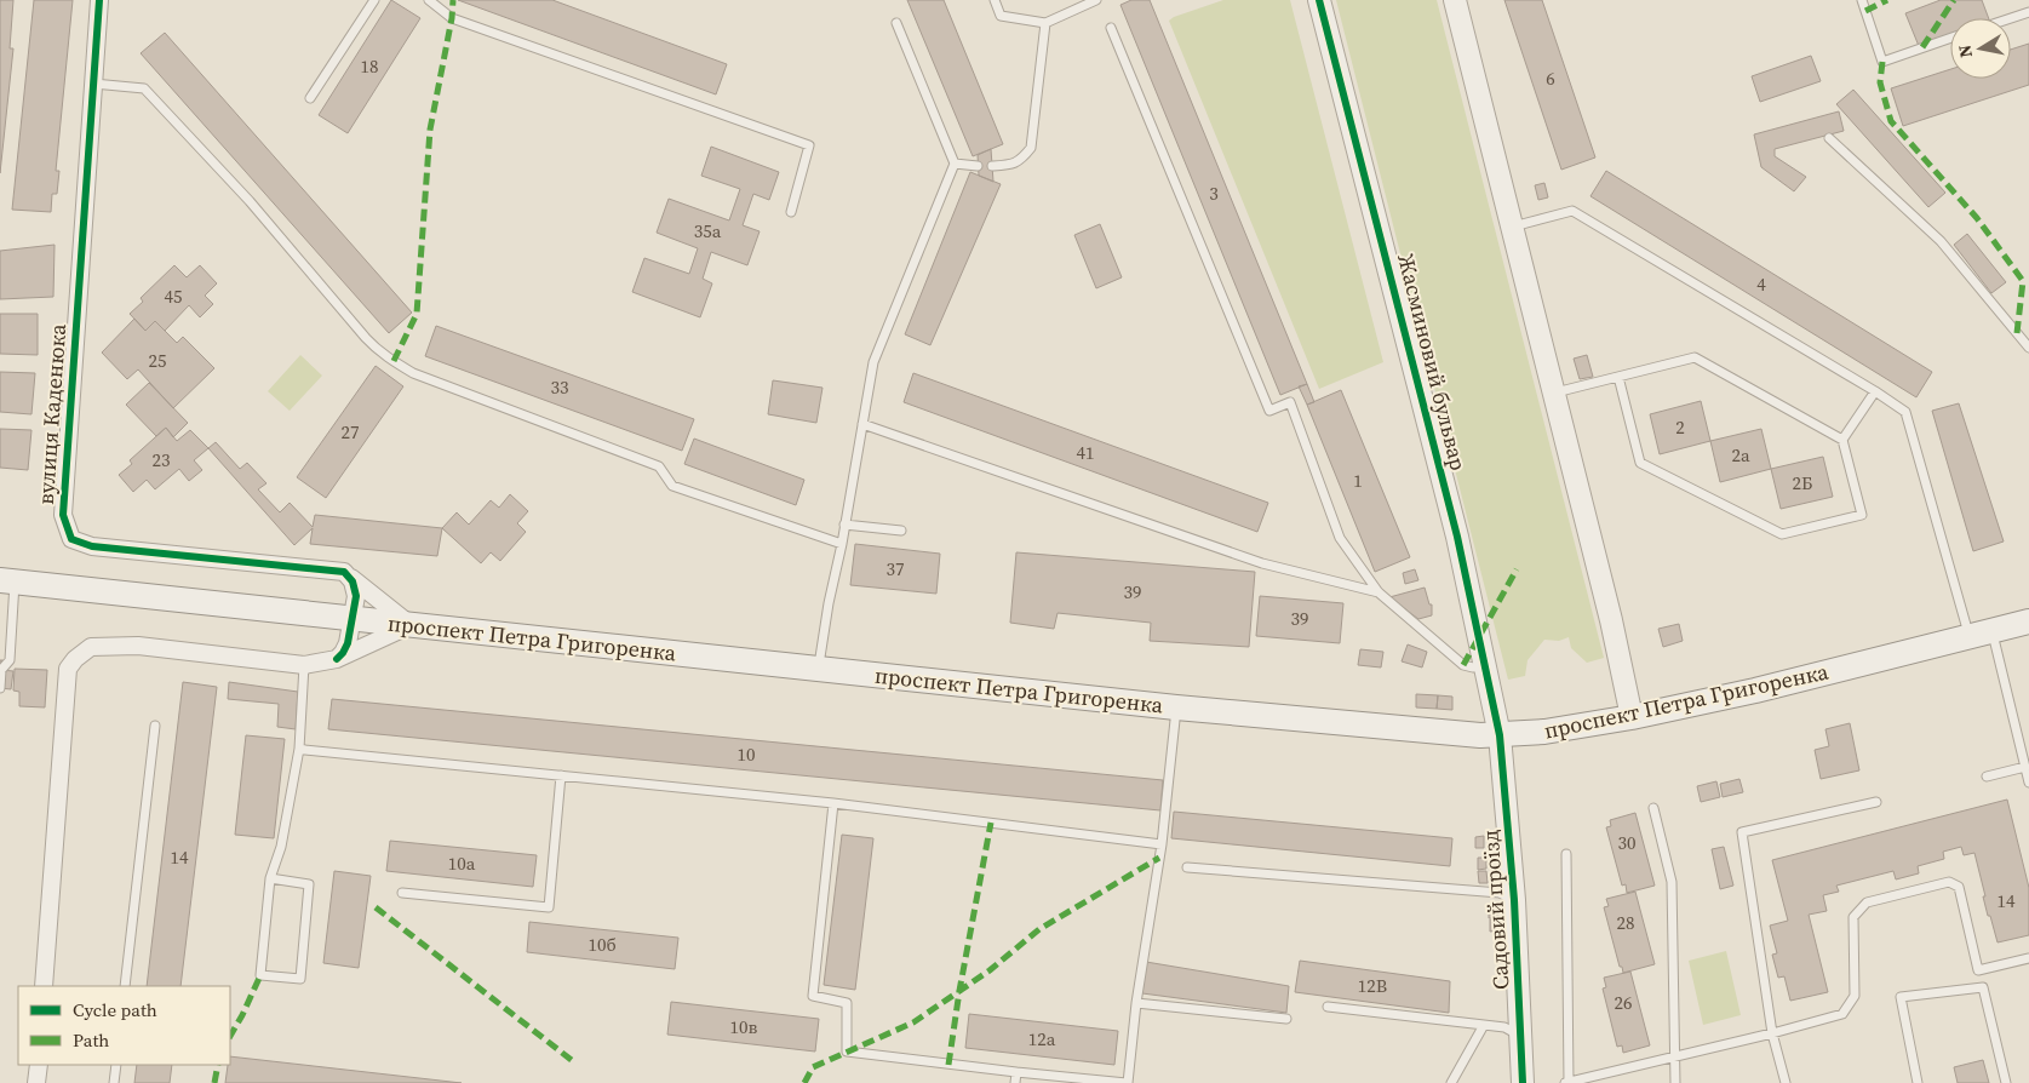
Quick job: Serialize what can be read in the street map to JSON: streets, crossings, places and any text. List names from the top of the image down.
{
  "streets": {
    "main road": ["проспект Петра Григоренка"],
    "street": ["Жасминовий бульвар", "вулиця Каденюка", "Садовий проїзд"]
  },
  "crossings": [
    ["Жасминовий бульвар", "проспект Петра Григоренка"],
    ["Жасминовий бульвар", "Садовий проїзд"],
    ["проспект Петра Григоренка", "Садовий проїзд"]
  ],
  "house_numbers": [
    "18",
    "6",
    "3",
    "35а",
    "4",
    "45",
    "25",
    "33",
    "2",
    "27",
    "41",
    "2а",
    "23",
    "1",
    "2Б",
    "37",
    "39",
    "39",
    "10",
    "30",
    "14",
    "10а",
    "14",
    "28",
    "10б",
    "12В",
    "26",
    "10в",
    "12а"
  ],
  "legend": ["Cycle path", "Path"],
  "north": "left"
}
